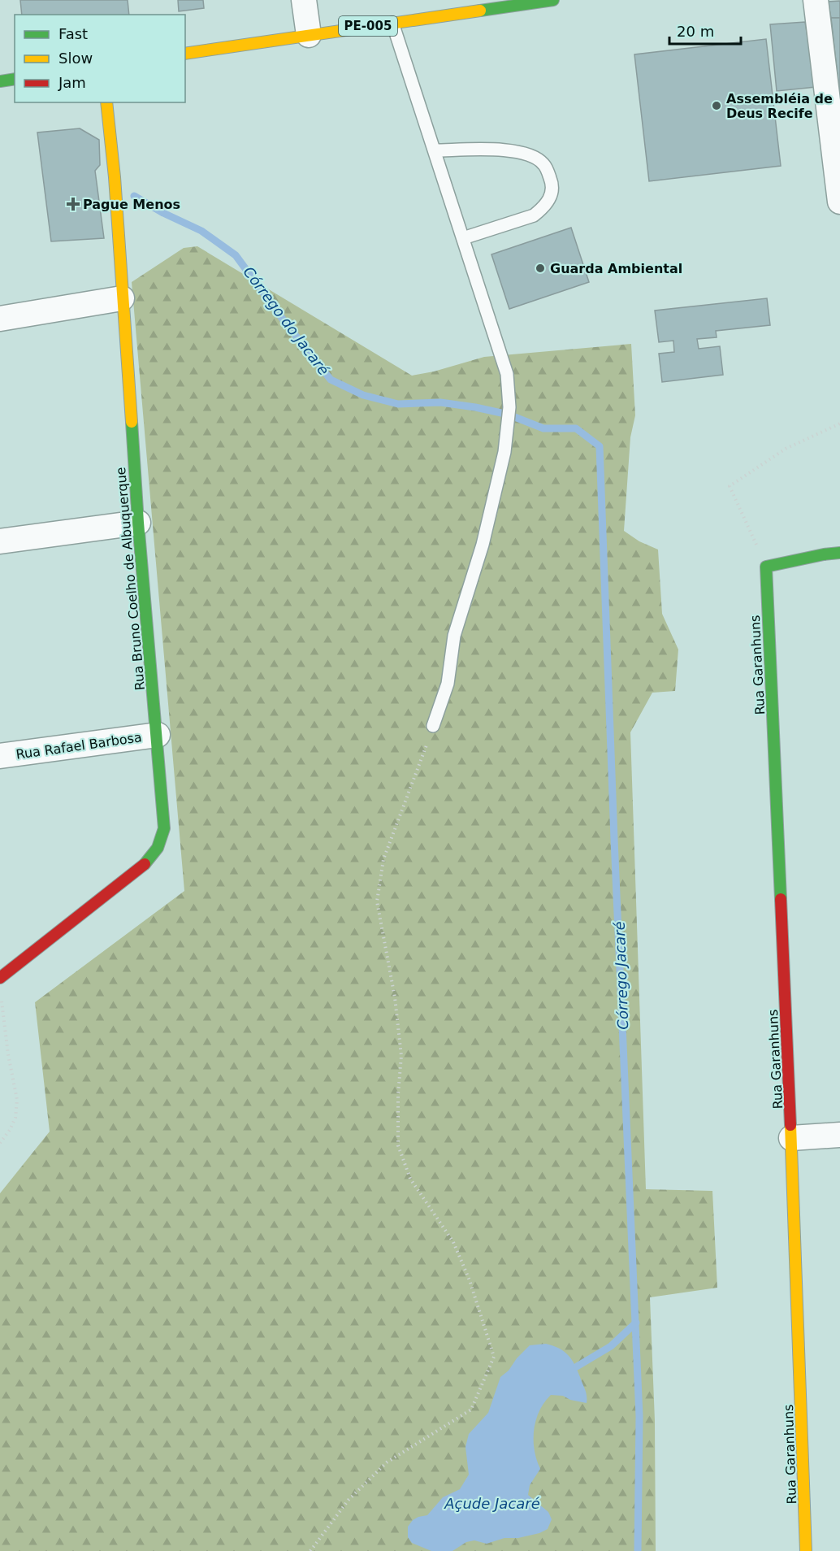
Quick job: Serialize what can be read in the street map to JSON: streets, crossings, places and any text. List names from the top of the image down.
{
  "streets": {
    "street": [
      "PE-005",
      "Rua Bruno Coelho de Albuquerque",
      "Rua Garanhuns",
      "Rua Rafael Barbosa"
    ]
  },
  "crossings": [
    ["Rua Bruno Coelho de Albuquerque", "Rua Rafael Barbosa"]
  ],
  "water": ["Córrego do Jacaré", "Córrego Jacaré", "Açude Jacaré"],
  "places": {
    "other": ["Assembléia de Deus Recife", "Guarda Ambiental"],
    "health": ["Pague Menos"]
  },
  "legend": ["Fast", "Slow", "Jam"],
  "scale_bar": "20 m"
}
